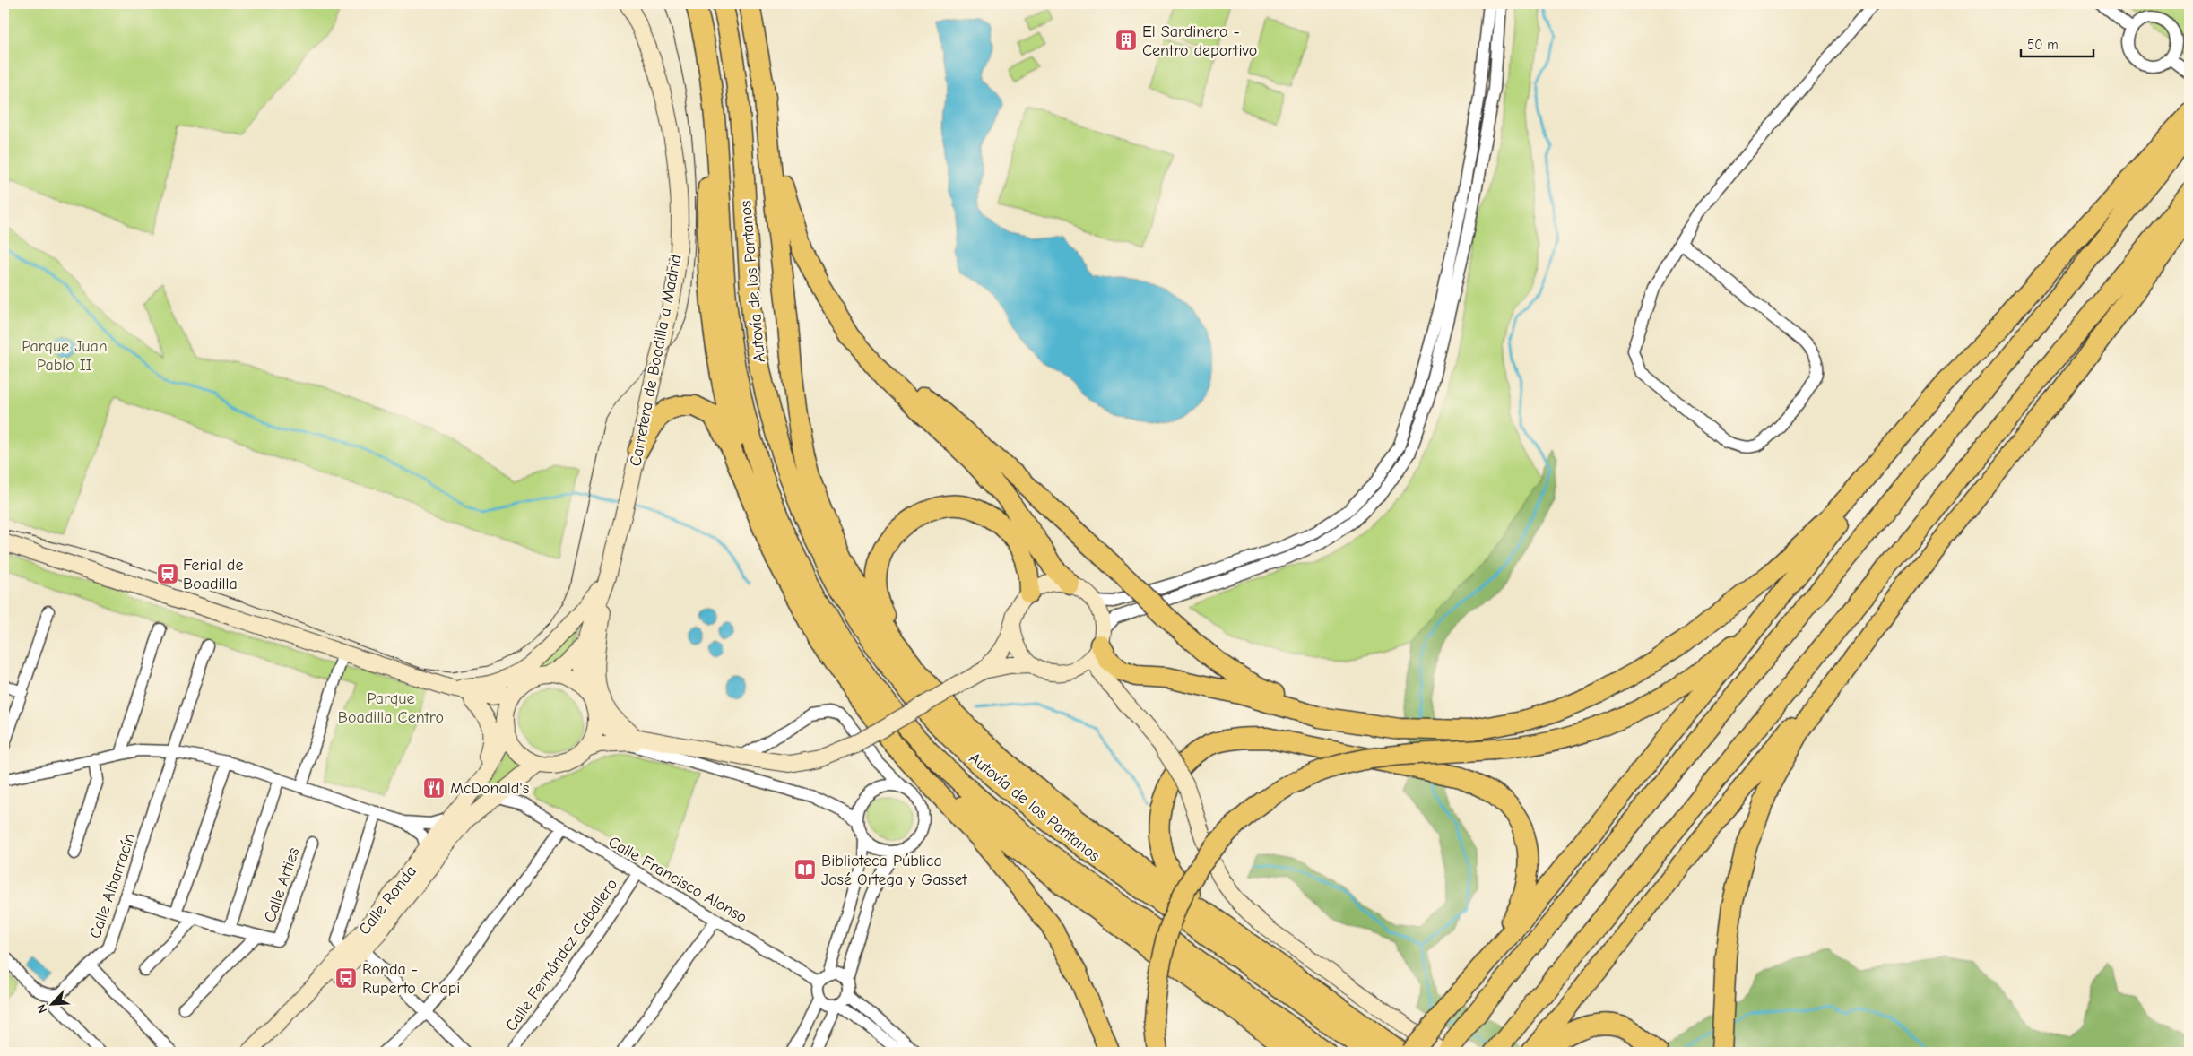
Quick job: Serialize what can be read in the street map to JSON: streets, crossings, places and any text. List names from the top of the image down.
{
  "streets": {
    "highway": ["Autovía de los Pantanos"],
    "street": [
      "Carretera de Boadilla a Madrid",
      "Calle Francisco Alonso",
      "Calle Arties",
      "Calle Albarracín",
      "Calle Ronda",
      "Calle Fernández Caballero"
    ]
  },
  "crossings": [
    ["Carretera de Boadilla a Madrid", "Calle Ronda"],
    ["Calle Francisco Alonso", "Calle Ronda"],
    ["Calle Francisco Alonso", "Calle Fernández Caballero"],
    ["Calle Arties", "Calle Albarracín"]
  ],
  "parks": ["Parque Juan Pablo II", "Parque Boadilla Centro"],
  "places": {
    "building": ["El Sardinero - Centro deportivo"],
    "station": ["Ferial de Boadilla"],
    "restaurant": ["McDonald's"],
    "library": ["Biblioteca Pública José Ortega y Gasset"],
    "bus stop": ["Ronda - Ruperto Chapi"]
  },
  "scale_bar": "50 m",
  "north": "bottom left"
}
